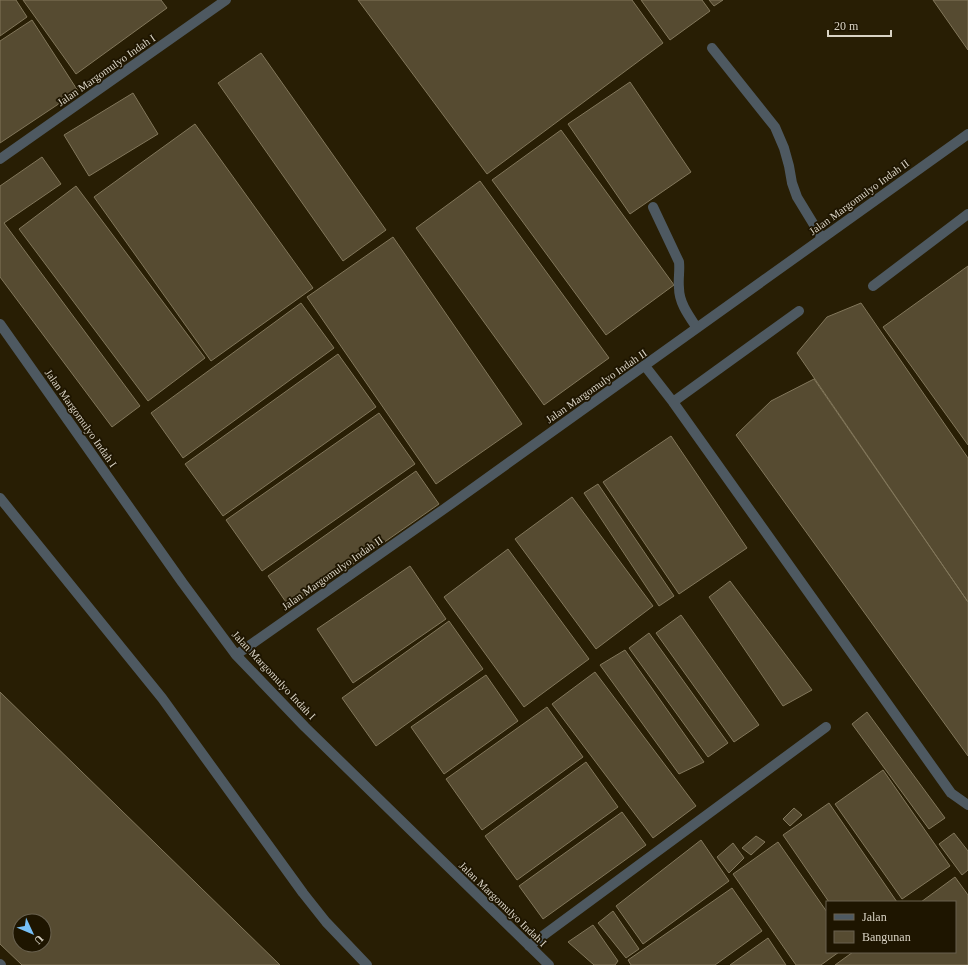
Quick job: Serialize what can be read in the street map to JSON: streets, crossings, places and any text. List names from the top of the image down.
{
  "streets": {
    "lane": ["Jalan Margomulyo Indah I", "Jalan Margomulyo Indah II"]
  },
  "crossings": [
    ["Jalan Margomulyo Indah I", "Jalan Margomulyo Indah II"]
  ],
  "legend": ["Jalan", "Bangunan"],
  "scale_bar": "20 m",
  "north": "bottom right"
}
